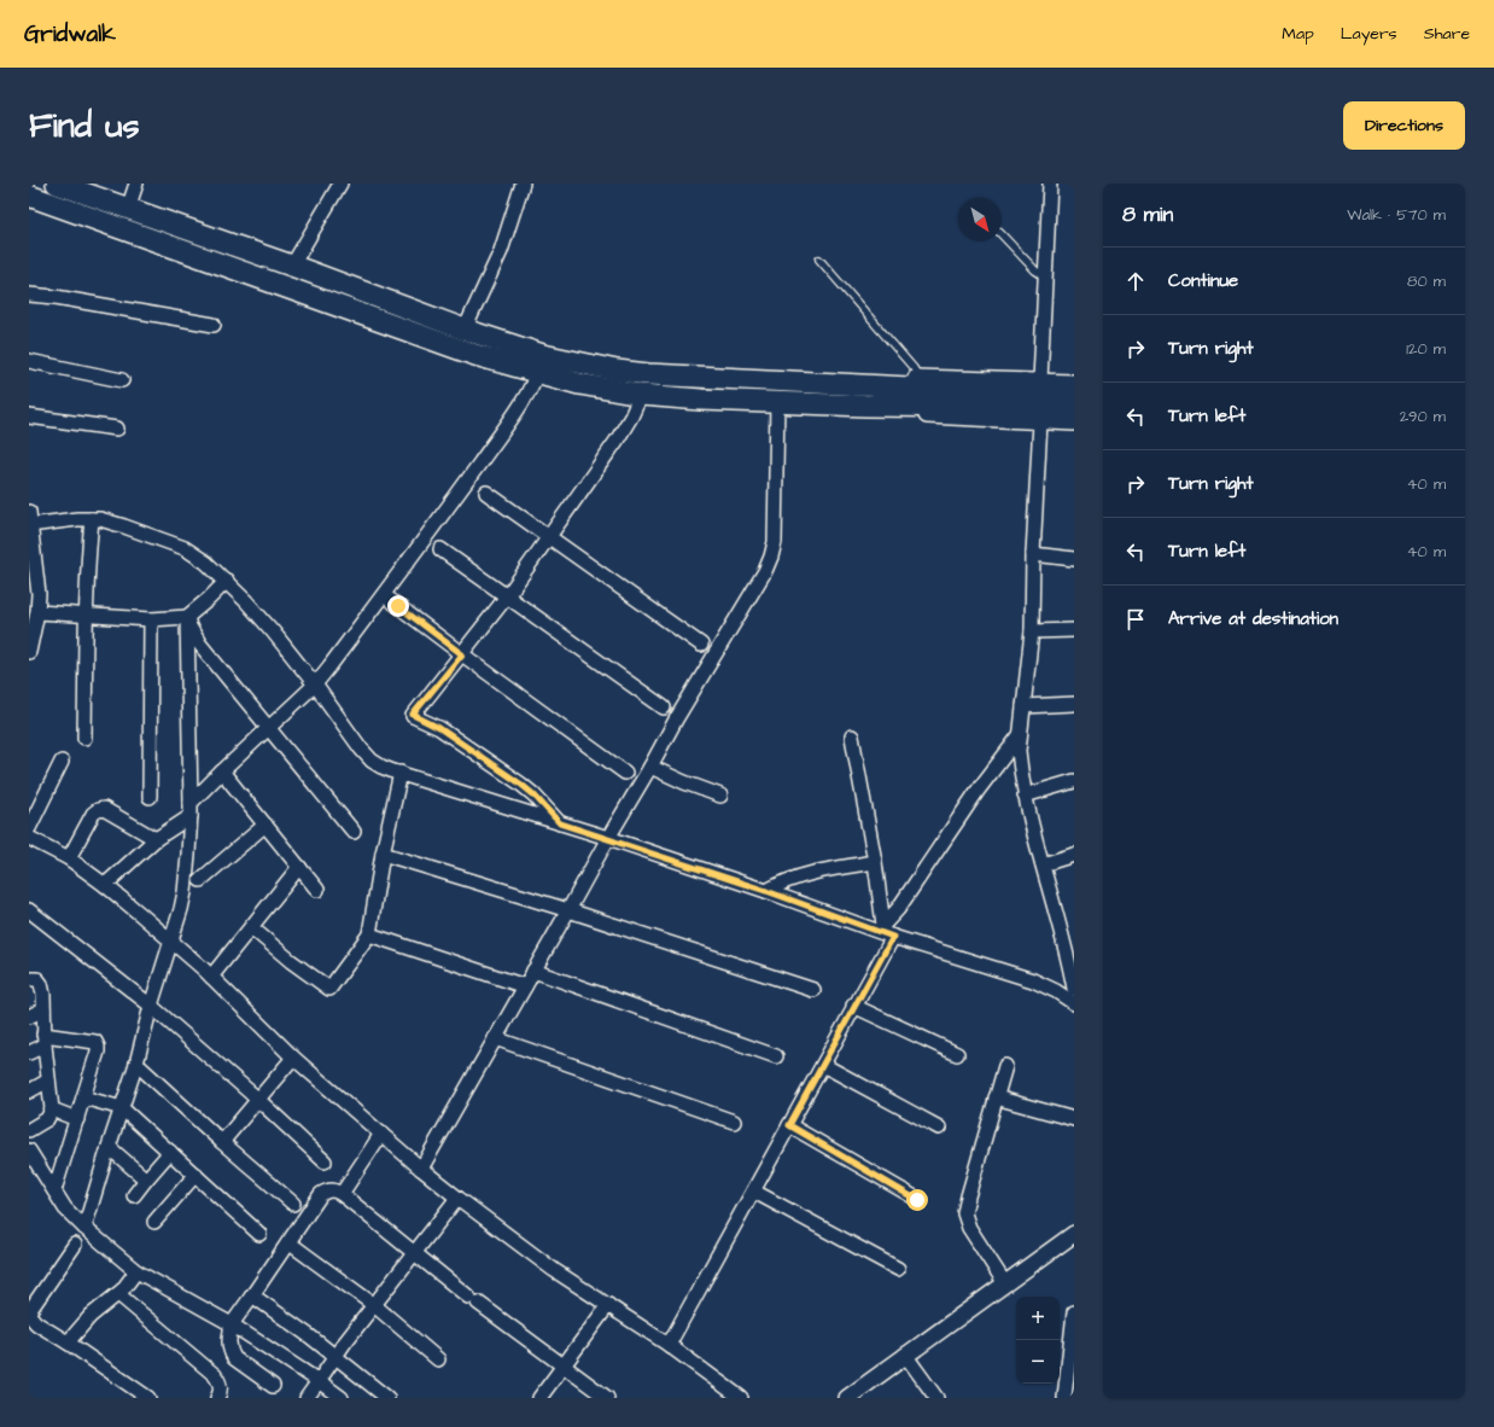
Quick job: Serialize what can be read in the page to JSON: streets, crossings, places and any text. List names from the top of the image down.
{
  "north": "bottom right",
  "page": {
    "header": "Gridwalk",
    "nav": ["Map", "Layers", "Share"],
    "buttons": "Directions",
    "title": "Find us",
    "heading": ["8 min", "Walk · 570 m"],
    "list": [
      ["Continue", "80 m"],
      ["Turn right", "120 m"],
      ["Turn left", "290 m"],
      ["Turn right", "40 m"],
      ["Turn left", "40 m"],
      "Arrive at destination"
    ],
    "map_buttons": ["+", "−"]
  }
}
